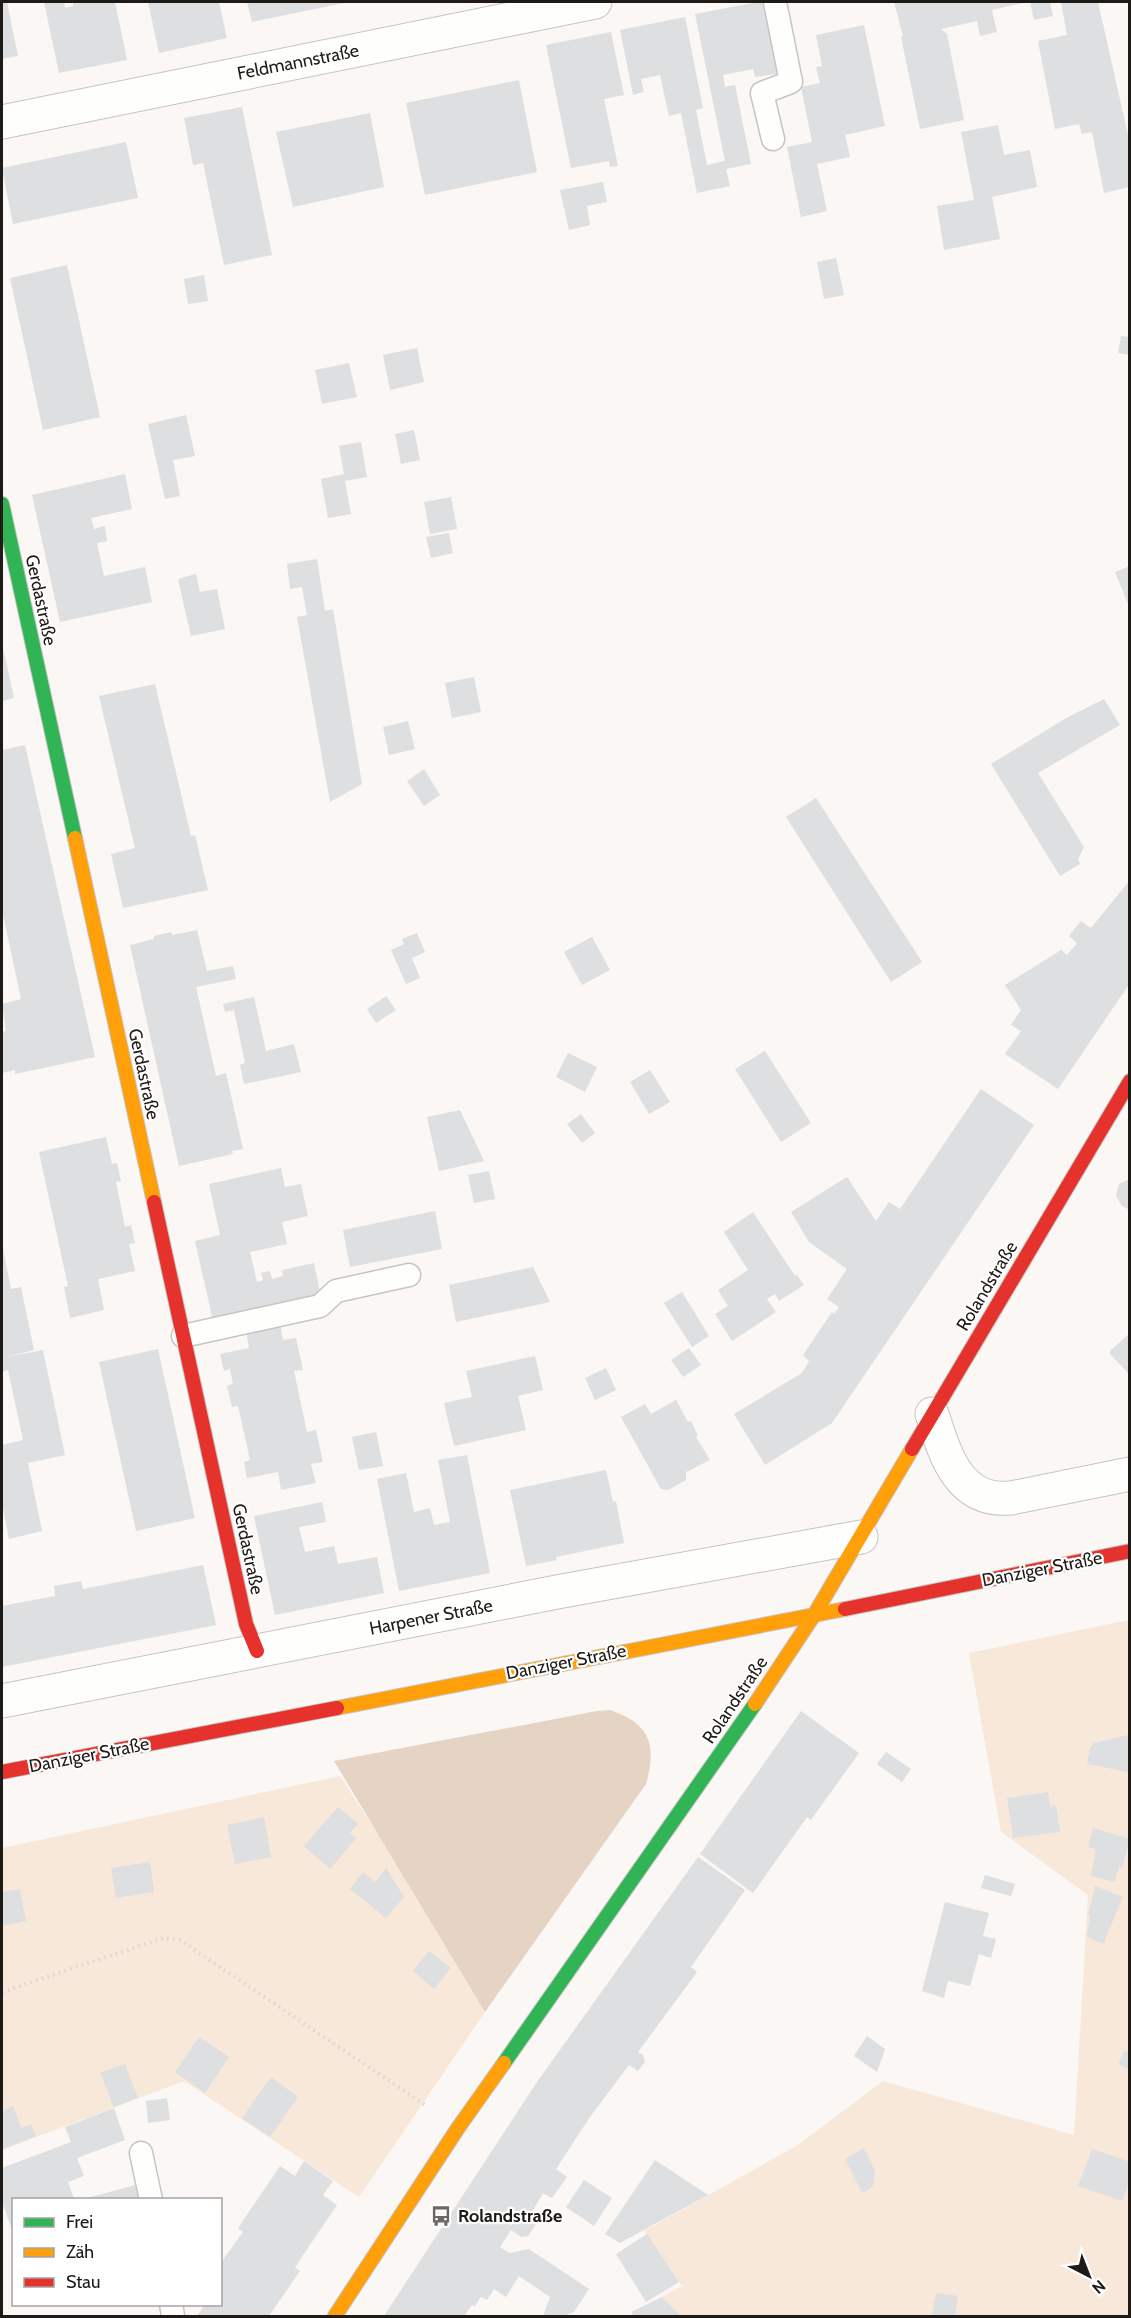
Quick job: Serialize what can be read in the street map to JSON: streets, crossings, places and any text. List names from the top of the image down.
{
  "streets": {
    "street": [
      "Feldmannstraße",
      "Gerdastraße",
      "Rolandstraße",
      "Danziger Straße",
      "Harpener Straße"
    ]
  },
  "crossings": [
    ["Gerdastraße", "Harpener Straße"],
    ["Rolandstraße", "Danziger Straße"],
    ["Rolandstraße", "Harpener Straße"]
  ],
  "places": {
    "bus stop": ["Rolandstraße"]
  },
  "legend": ["Frei", "Zäh", "Stau"],
  "north": "bottom right"
}
